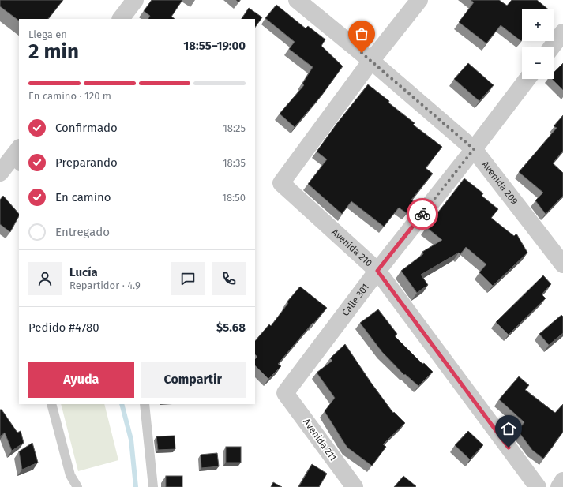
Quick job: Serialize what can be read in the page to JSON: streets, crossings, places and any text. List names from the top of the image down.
{
  "streets": {
    "street": [
      "Avenida 209",
      "Avenida 210",
      "Calle 301",
      "Avenida 211"
    ]
  },
  "crossings": [
    ["Avenida 209", "Avenida 210"],
    ["Avenida 209", "Calle 301"],
    ["Avenida 210", "Calle 301"],
    ["Calle 301", "Avenida 211"]
  ],
  "page": {
    "map_buttons": ["+", "−"],
    "heading": ["2 min", "Llega en", "18:55–19:00"],
    "panel": [
      "Lucía",
      "Repartidor · 4.9",
      "Pedido #4780",
      "$5.68"
    ],
    "bar": "En camino · 120 m",
    "list": [
      ["Confirmado", "18:25"],
      ["Preparando", "18:35"],
      ["En camino", "18:50"],
      "Entregado"
    ],
    "buttons": ["Ayuda", "Compartir"]
  }
}
